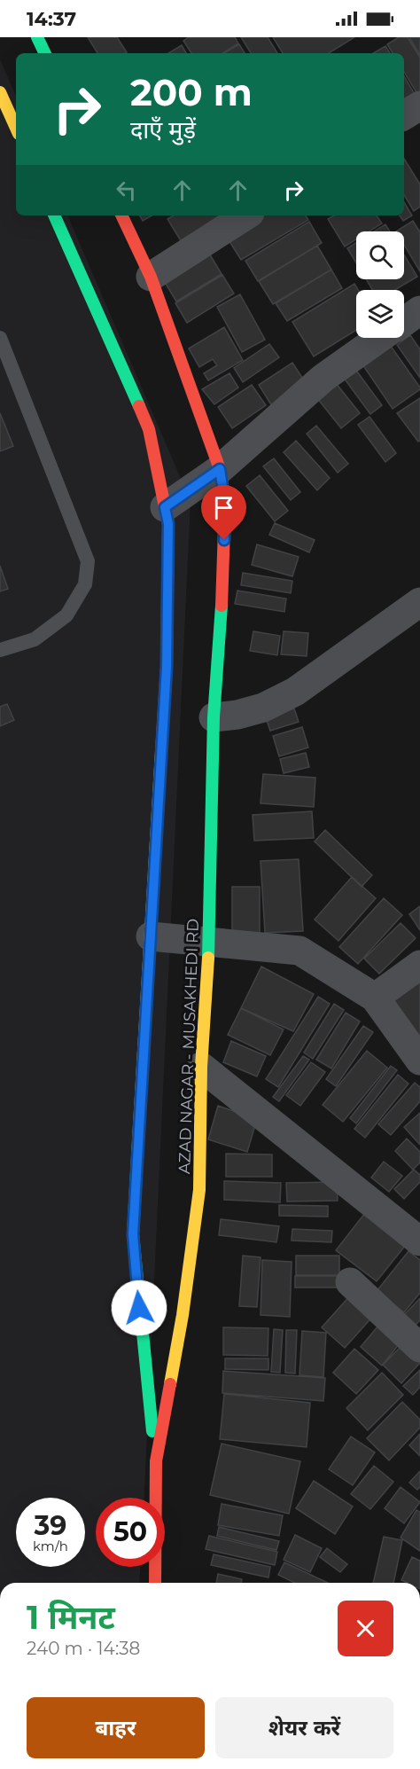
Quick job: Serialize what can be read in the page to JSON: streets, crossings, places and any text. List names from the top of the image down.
{
  "streets": {
    "main road": ["AZAD NAGAR - MUSAKHEDI RD"]
  },
  "page": {
    "status": "14:37",
    "turn": ["200 m", "दाएँ मुड़ें"],
    "speed": "39 km/h",
    "limit": "50",
    "heading": ["1 मिनट", "240 m · 14:38"],
    "buttons": ["बाहर", "शेयर करें"]
  }
}
